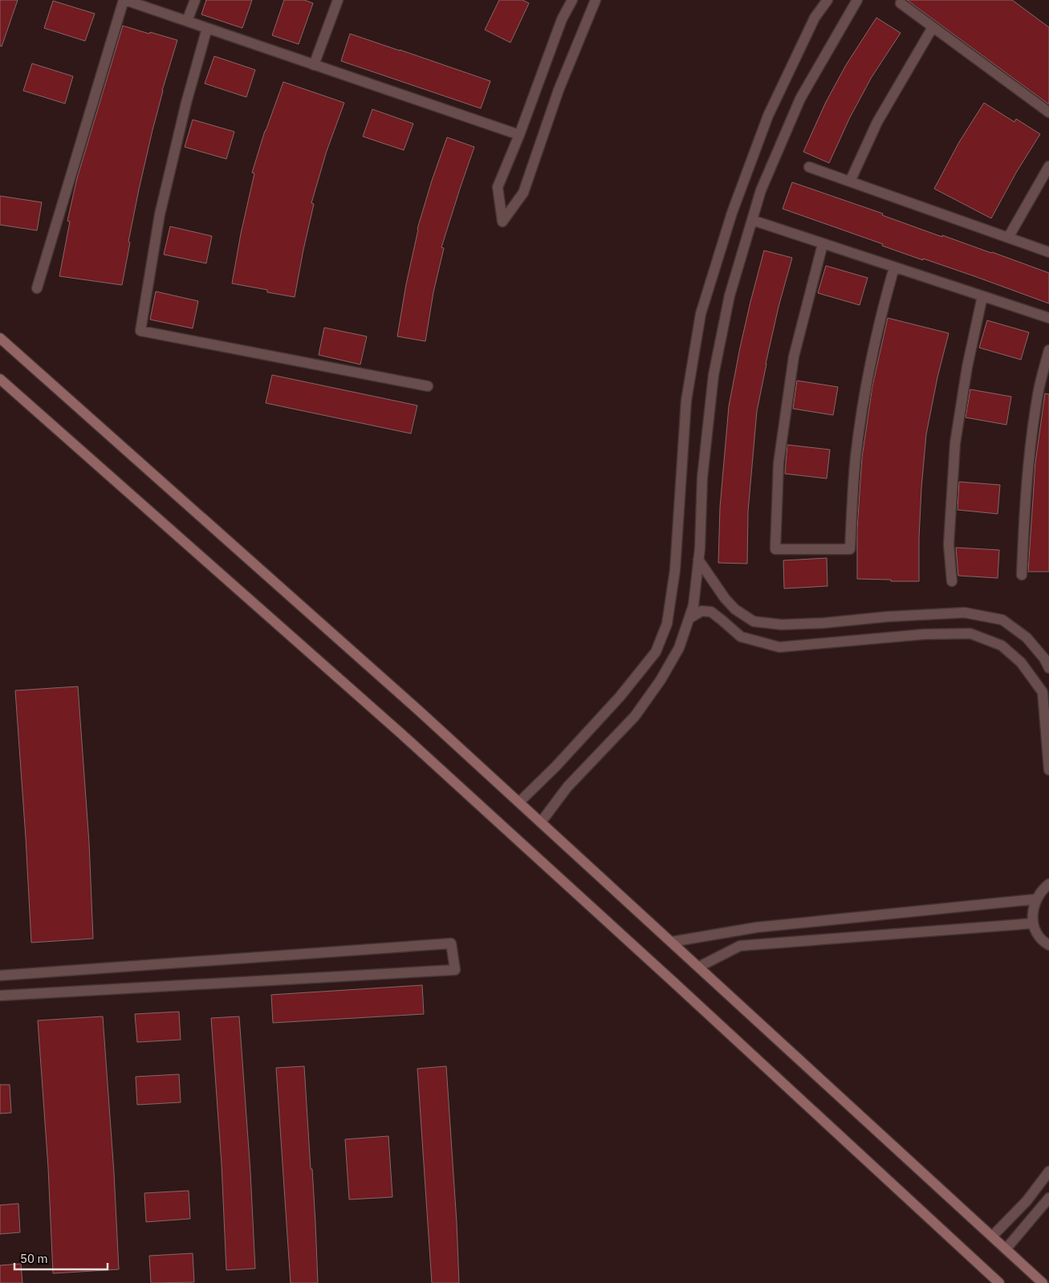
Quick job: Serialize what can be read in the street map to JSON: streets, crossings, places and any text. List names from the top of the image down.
{
  "scale_bar": "50 m"
}
